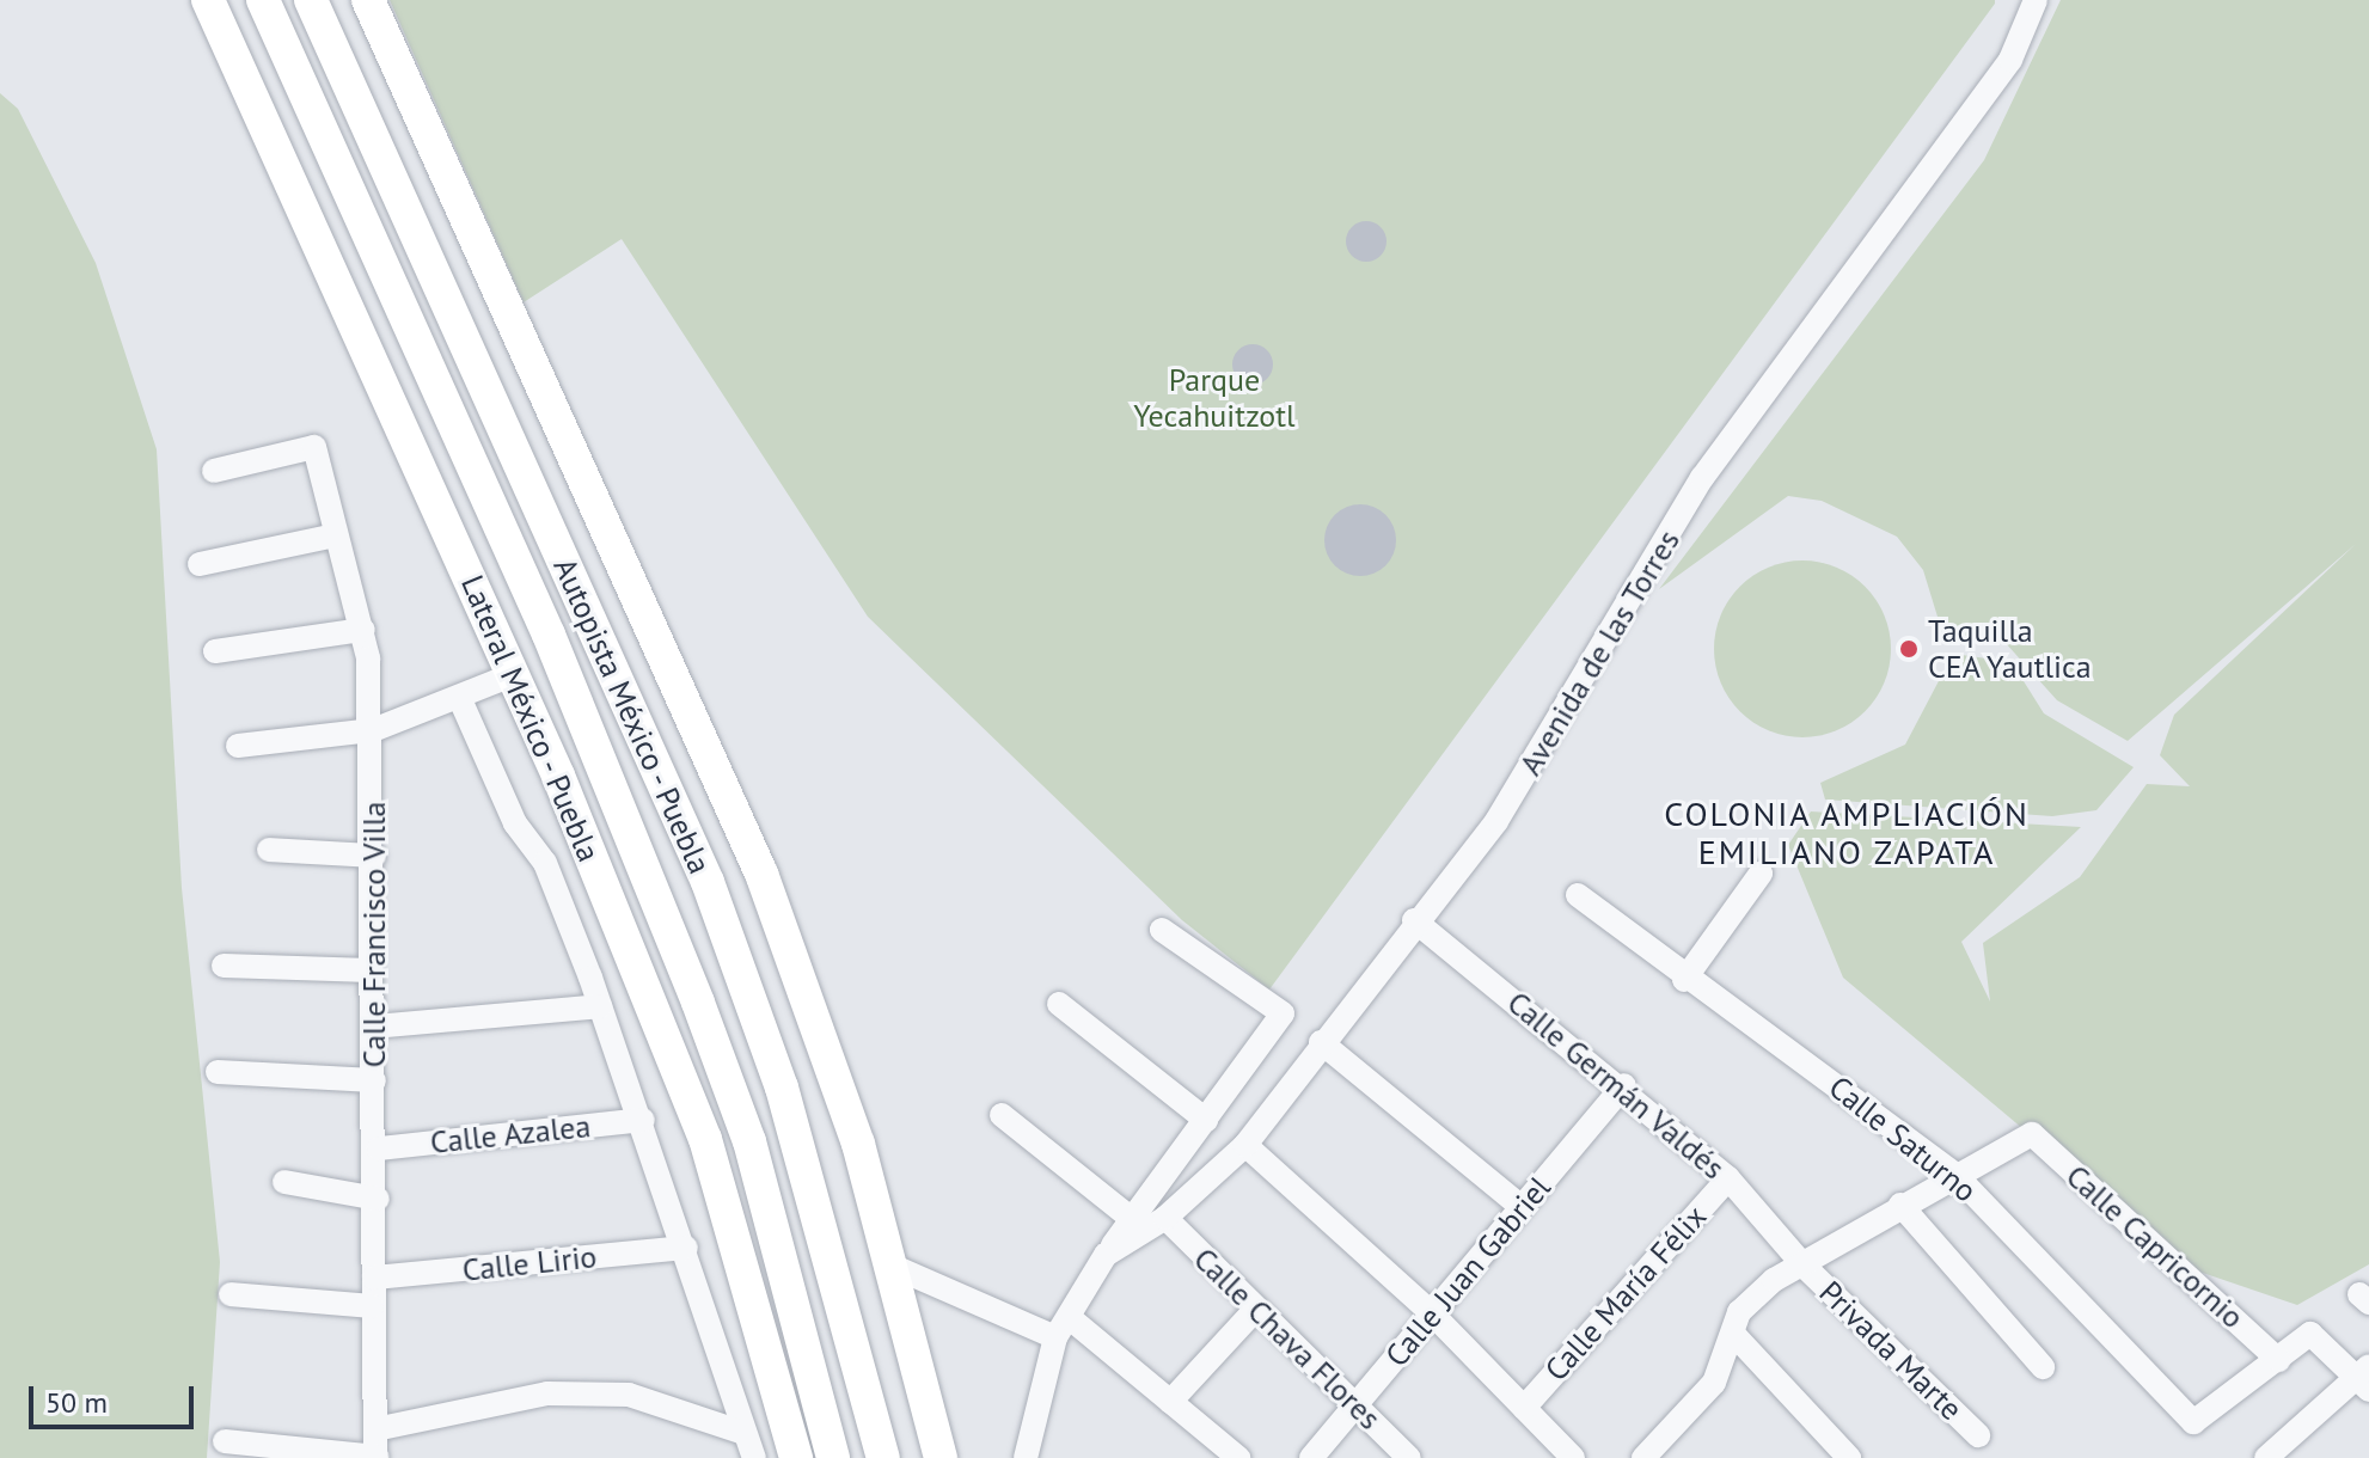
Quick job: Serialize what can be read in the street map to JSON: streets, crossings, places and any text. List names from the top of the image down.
{
  "streets": {
    "highway": ["Autopista México - Puebla", "Lateral México - Puebla"],
    "street": [
      "Avenida de las Torres",
      "Calle Francisco Villa",
      "Calle Germán Valdés",
      "Calle Azalea",
      "Calle Saturno",
      "Calle Capricornio",
      "Calle Lirio",
      "Calle Juan Gabriel",
      "Calle María Félix",
      "Calle Chava Flores",
      "Privada Marte"
    ]
  },
  "crossings": [
    ["Avenida de las Torres", "Calle Germán Valdés"],
    ["Avenida de las Torres", "Calle Chava Flores"],
    ["Calle Francisco Villa", "Calle Azalea"],
    ["Calle Francisco Villa", "Calle Lirio"],
    ["Calle Germán Valdés", "Calle Juan Gabriel"],
    ["Calle Germán Valdés", "Calle María Félix"],
    ["Calle Germán Valdés", "Privada Marte"],
    ["Calle Saturno", "Calle Capricornio"],
    ["Calle Juan Gabriel", "Calle Chava Flores"]
  ],
  "districts": ["COLONIA AMPLIACIÓN EMILIANO ZAPATA"],
  "parks": ["Parque Yecahuitzotl"],
  "places": ["Taquilla CEA Yautlica"],
  "scale_bar": "50 m"
}
